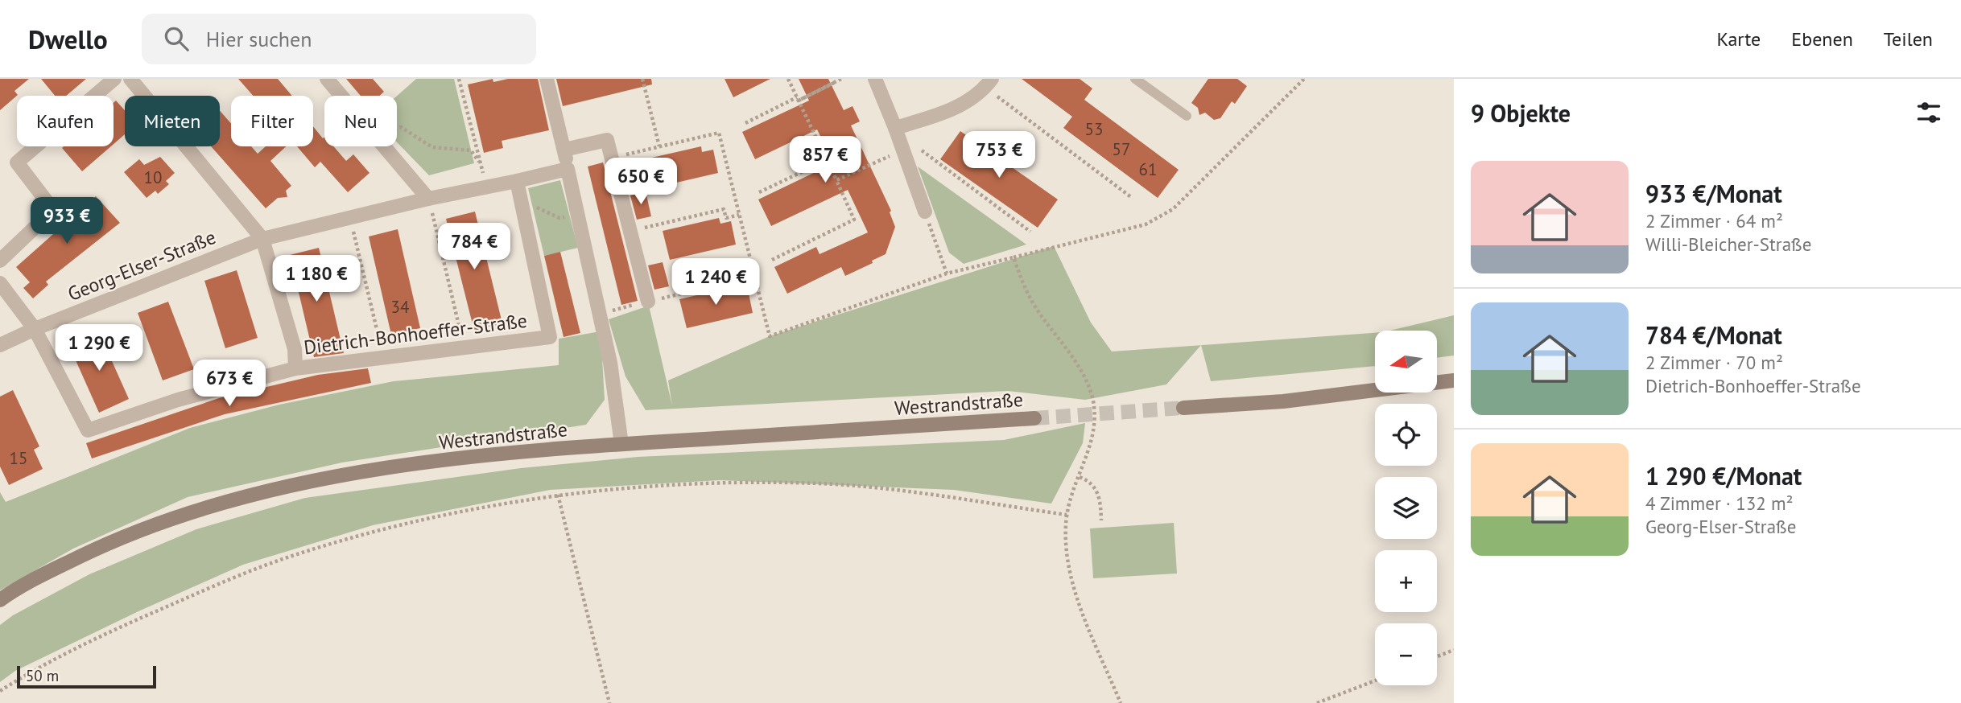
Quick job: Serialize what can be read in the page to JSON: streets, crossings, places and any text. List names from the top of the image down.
{
  "streets": {
    "main road": ["Westrandstraße"],
    "street": ["Georg-Elser-Straße", "Dietrich-Bonhoeffer-Straße"]
  },
  "crossings": [
    ["Georg-Elser-Straße", "Dietrich-Bonhoeffer-Straße"]
  ],
  "house_numbers": [
    "53",
    "57",
    "61",
    "10",
    "34",
    "15"
  ],
  "scale_bar": "50 m",
  "north": "left",
  "page": {
    "header": "Dwello",
    "search": "Hier suchen",
    "nav": ["Karte", "Ebenen", "Teilen"],
    "heading": "9 Objekte",
    "chip": [
      "Kaufen",
      "Mieten",
      "Filter",
      "Neu"
    ],
    "price": [
      "753 €",
      "857 €",
      "650 €",
      "933 €",
      "784 €",
      "1 180 €",
      "1 240 €",
      "1 290 €",
      "673 €"
    ],
    "list": [
      {
        "name": "933 €/Monat",
        "note": "2 Zimmer · 64 m² · Willi-Bleicher-Straße"
      },
      {
        "name": "784 €/Monat",
        "note": "2 Zimmer · 70 m² · Dietrich-Bonhoeffer-Straße"
      },
      {
        "name": "1 290 €/Monat",
        "note": "4 Zimmer · 132 m² · Georg-Elser-Straße"
      }
    ],
    "map_buttons": ["+", "−"],
    "scale": "50 m"
  }
}
